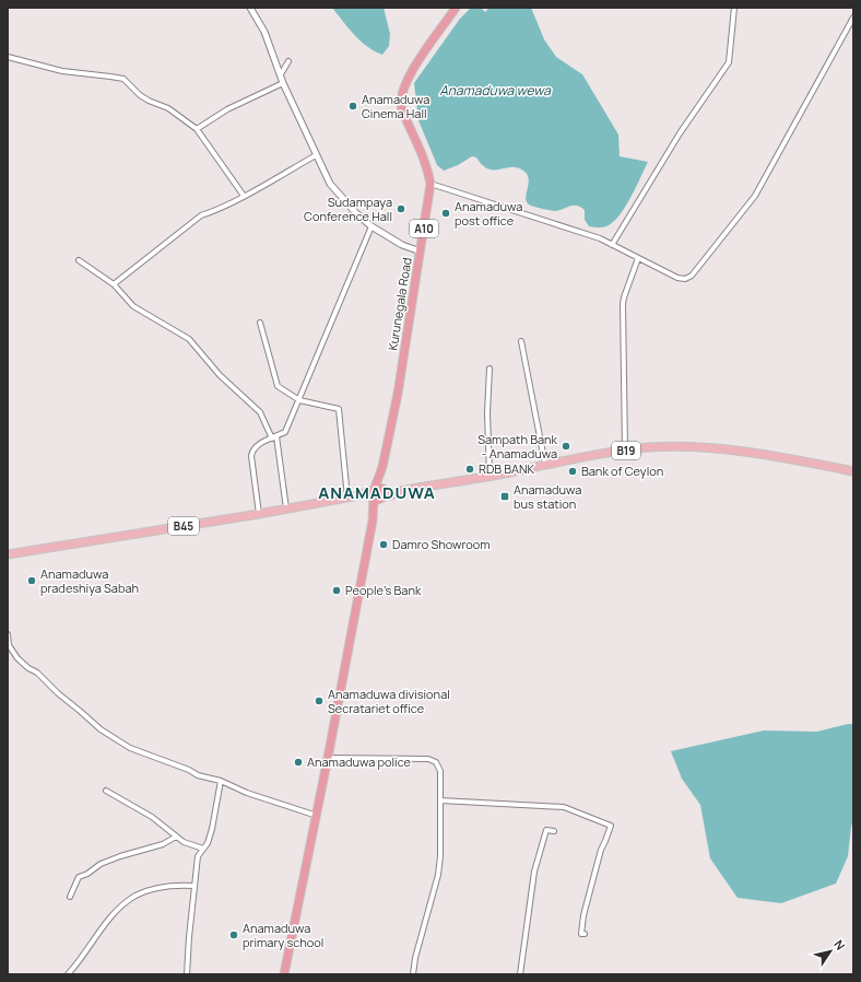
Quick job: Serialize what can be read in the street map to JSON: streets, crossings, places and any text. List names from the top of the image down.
{
  "streets": {
    "highway": ["A10", "Kurunegala Road"],
    "main road": ["B19", "B45"]
  },
  "crossings": [
    ["A10", "Kurunegala Road"],
    ["A10", "B19"],
    ["A10", "B45"],
    ["Kurunegala Road", "B19"],
    ["Kurunegala Road", "B45"]
  ],
  "districts": ["ANAMADUWA"],
  "water": ["Anamaduwa wewa"],
  "places": {
    "other": [
      "Anamaduwa Cinema Hall",
      "Sudampaya Conference Hall",
      "Anamaduwa post office",
      "Sampath Bank - Anamaduwa",
      "RDB BANK",
      "Bank of Ceylon",
      "Damro Showroom",
      "Anamaduwa pradeshiya Sabah",
      "People's Bank",
      "Anamaduwa divisional Secratariet office",
      "Anamaduwa police",
      "Anamaduwa primary school"
    ],
    "transit": ["Anamaduwa bus station"]
  },
  "north": "top right"
}
